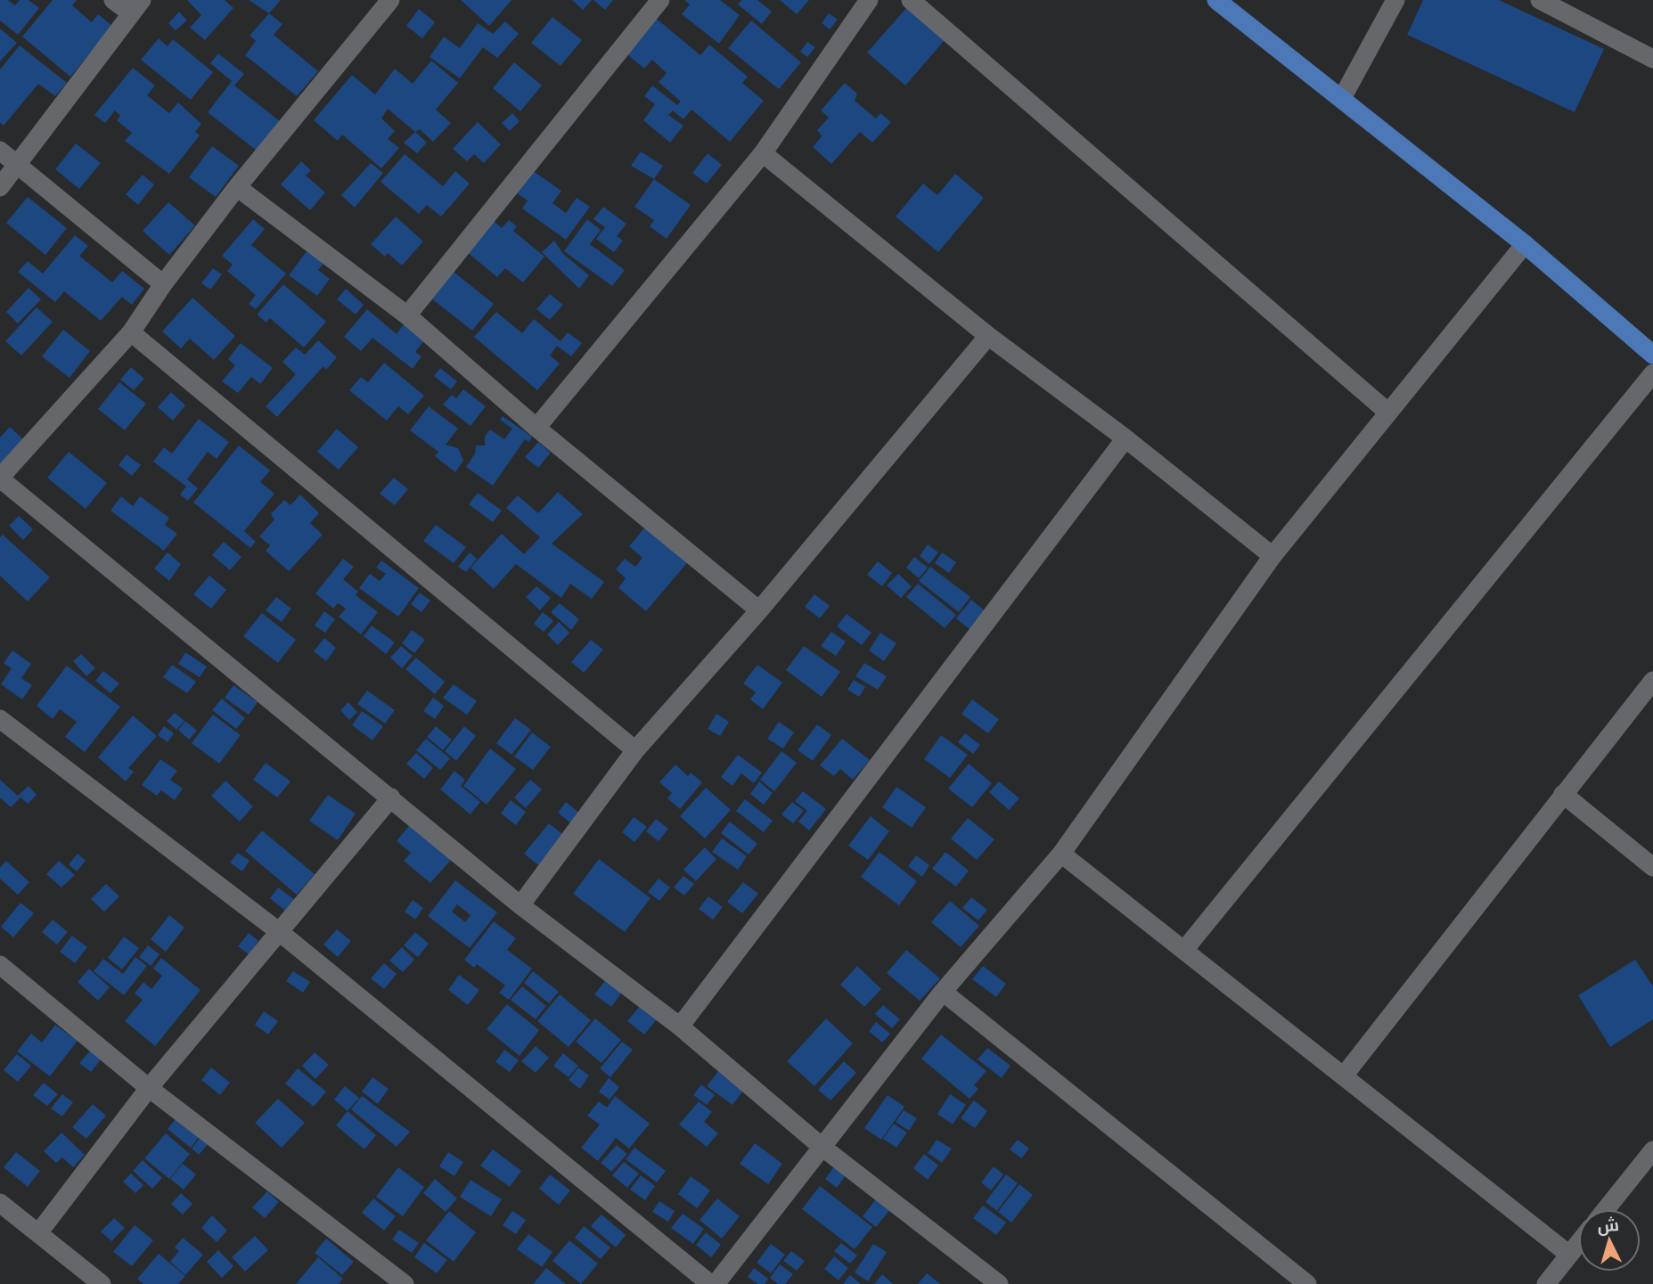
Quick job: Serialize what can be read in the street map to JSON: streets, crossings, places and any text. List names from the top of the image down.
{
  "north": "top"
}
